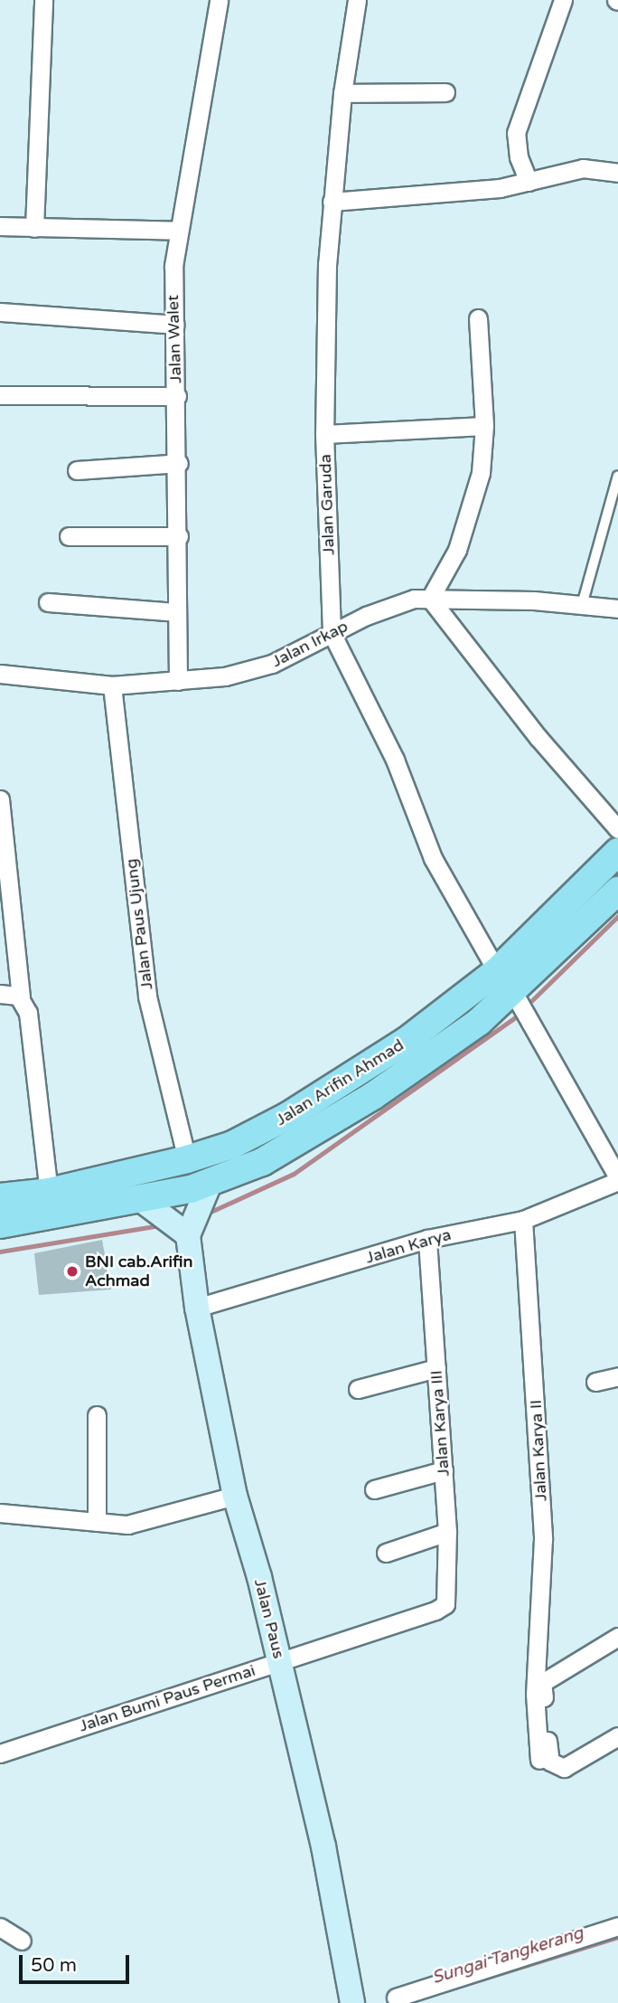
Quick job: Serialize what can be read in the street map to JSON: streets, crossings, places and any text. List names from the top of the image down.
{
  "streets": {
    "main road": ["Jalan Arifin Ahmad", "Jalan Paus"],
    "street": [
      "Jalan Walet",
      "Jalan Garuda",
      "Jalan Irkap",
      "Jalan Paus Ujung",
      "Jalan Karya",
      "Jalan Karya III",
      "Jalan Karya II",
      "Jalan Bumi Paus Permai"
    ]
  },
  "crossings": [
    ["Jalan Walet", "Jalan Irkap"],
    ["Jalan Garuda", "Jalan Irkap"],
    ["Jalan Garuda", "Jalan Arifin Ahmad"],
    ["Jalan Irkap", "Jalan Paus Ujung"],
    ["Jalan Paus Ujung", "Jalan Arifin Ahmad"],
    ["Jalan Arifin Ahmad", "Jalan Karya"],
    ["Jalan Arifin Ahmad", "Jalan Paus"],
    ["Jalan Karya", "Jalan Karya III"],
    ["Jalan Karya", "Jalan Karya II"],
    ["Jalan Karya", "Jalan Paus"],
    ["Jalan Karya III", "Jalan Bumi Paus Permai"],
    ["Jalan Paus", "Jalan Bumi Paus Permai"]
  ],
  "water": ["Sungai Tangkerang"],
  "places": ["BNI cab.Arifin Achmad"],
  "scale_bar": "50 m"
}
